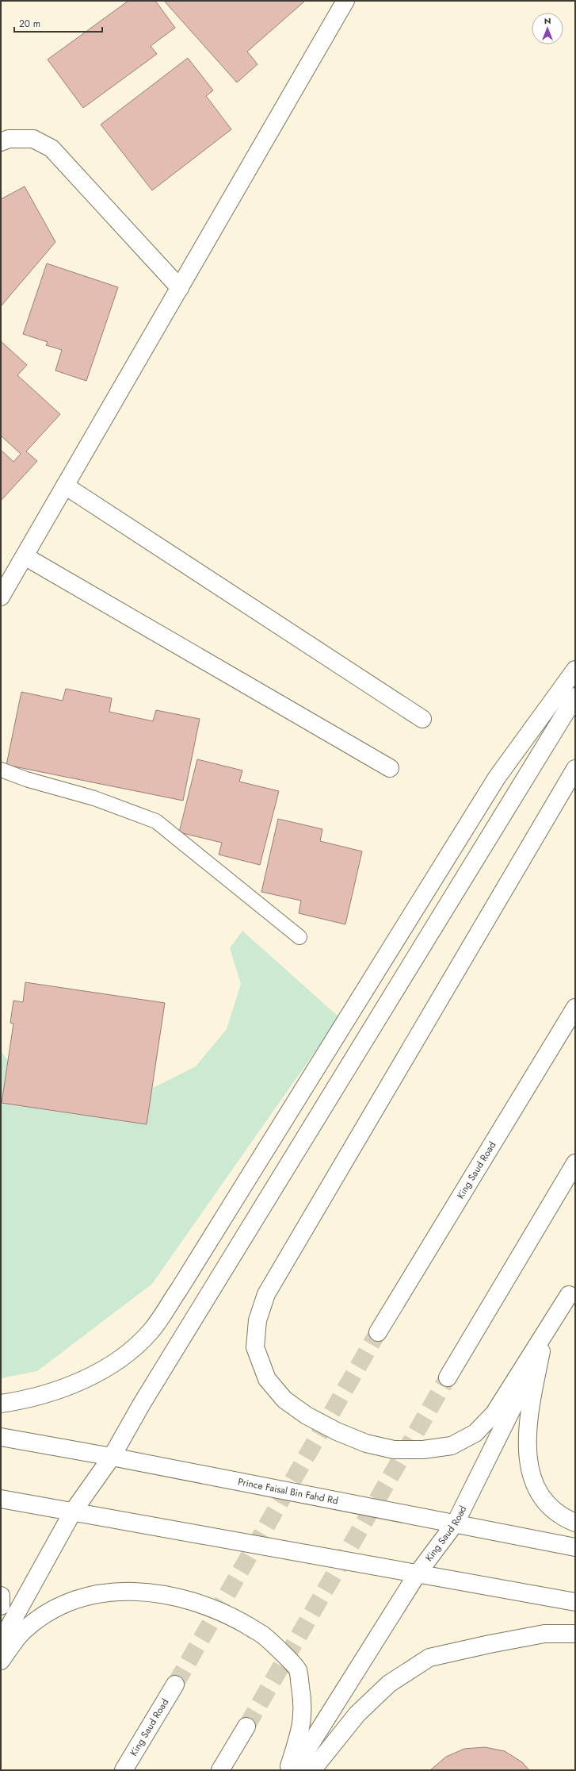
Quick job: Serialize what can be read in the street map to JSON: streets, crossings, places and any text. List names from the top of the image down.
{
  "streets": {
    "main road": ["King Saud Road", "Prince Faisal Bin Fahd Rd"]
  },
  "crossings": [
    ["King Saud Road", "Prince Faisal Bin Fahd Rd"]
  ],
  "scale_bar": "20 m",
  "north": "top"
}
